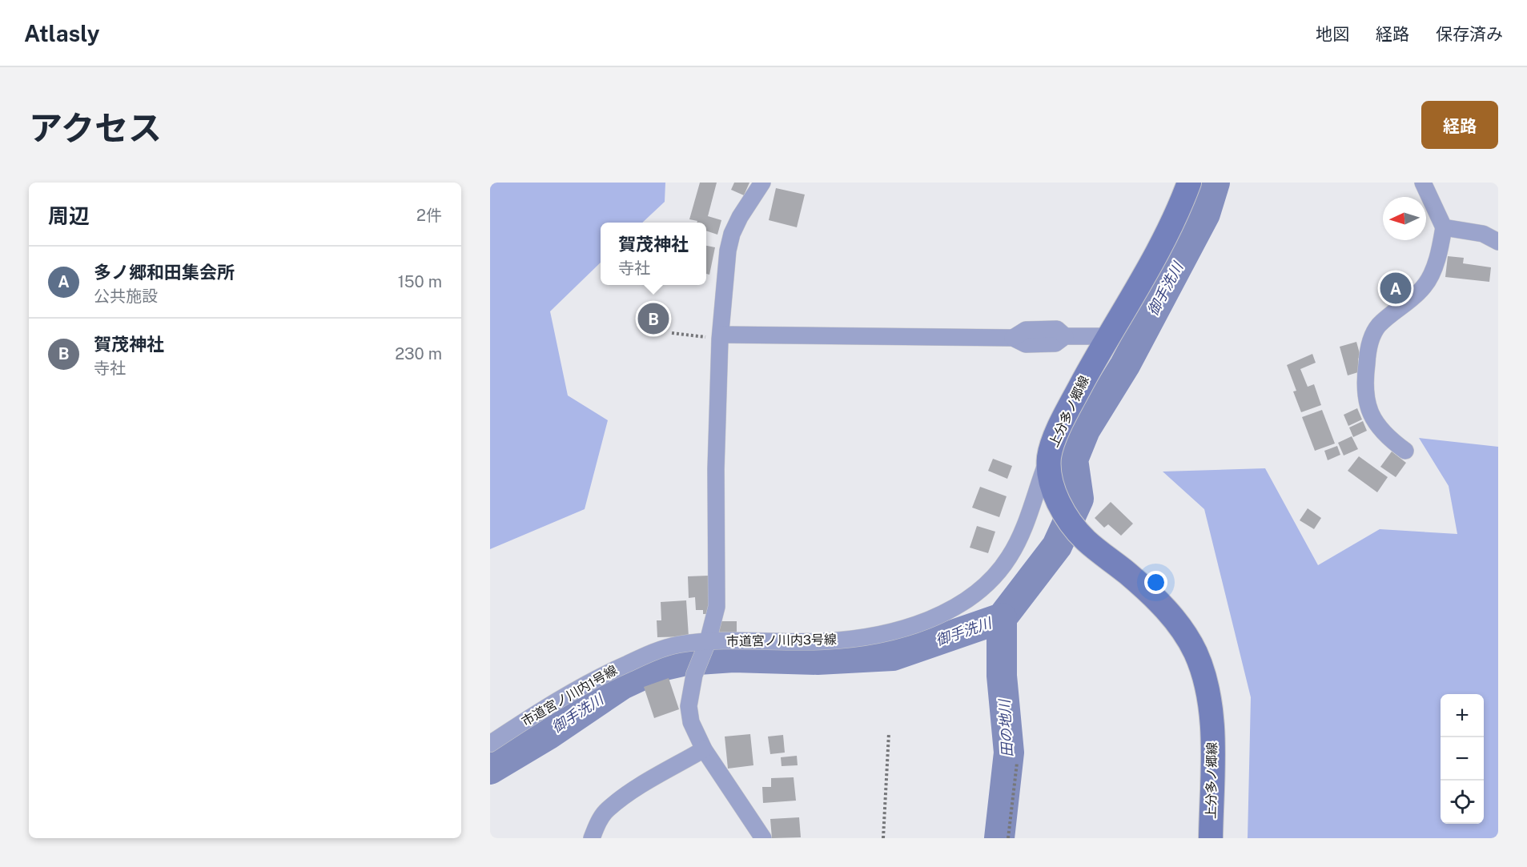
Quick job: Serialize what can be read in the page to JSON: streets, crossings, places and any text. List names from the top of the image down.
{
  "streets": {
    "main road": ["上分多ノ郷線"],
    "street": ["市道宮ノ川内3号線", "市道宮ノ川内1号線"]
  },
  "crossings": [
    ["上分多ノ郷線", "市道宮ノ川内3号線"],
    ["市道宮ノ川内3号線", "市道宮ノ川内1号線"]
  ],
  "water": ["御手洗川", "田の地川"],
  "north": "left",
  "page": {
    "header": "Atlasly",
    "nav": ["地図", "経路", "保存済み"],
    "title": "アクセス",
    "buttons": "経路",
    "heading": ["周辺", "2件"],
    "popup": ["賀茂神社", "寺社"],
    "list": [
      {
        "mark": "A",
        "name": "多ノ郷和田集会所",
        "note": "公共施設",
        "value": "150 m"
      },
      {
        "mark": "B",
        "name": "賀茂神社",
        "note": "寺社",
        "value": "230 m"
      }
    ],
    "pins": ["A", "B"],
    "map_buttons": ["+", "−"]
  }
}
